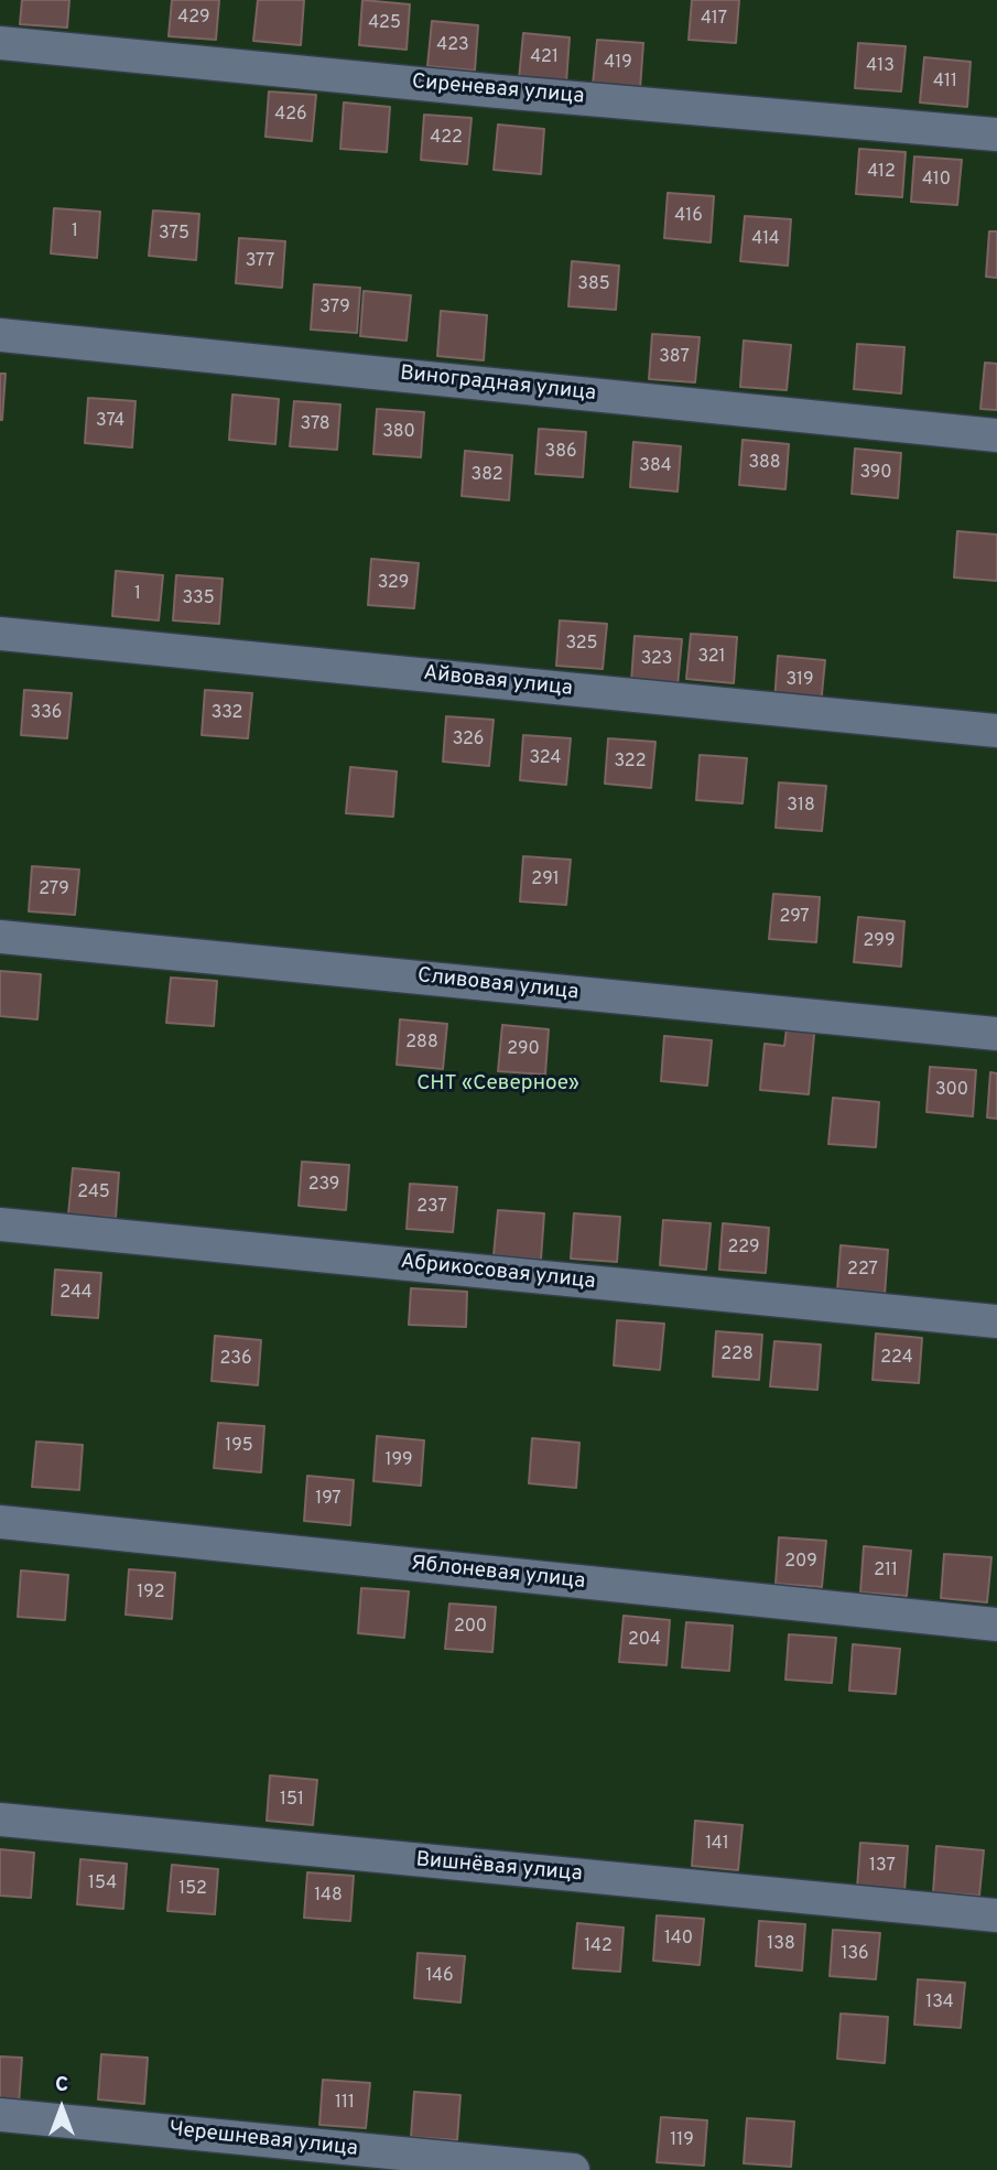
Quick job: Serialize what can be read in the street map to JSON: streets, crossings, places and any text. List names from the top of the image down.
{
  "streets": {
    "street": [
      "Сиреневая улица",
      "Виноградная улица",
      "Айвовая улица",
      "Сливовая улица",
      "Абрикосовая улица",
      "Яблоневая улица",
      "Вишнёвая улица",
      "Черешневая улица"
    ]
  },
  "parks": ["СНТ «Северное»"],
  "house_numbers": [
    "429",
    "417",
    "425",
    "423",
    "421",
    "419",
    "413",
    "411",
    "426",
    "422",
    "412",
    "410",
    "416",
    "1",
    "375",
    "414",
    "377",
    "385",
    "379",
    "387",
    "374",
    "378",
    "380",
    "386",
    "388",
    "384",
    "390",
    "382",
    "329",
    "1",
    "335",
    "325",
    "321",
    "323",
    "319",
    "336",
    "332",
    "326",
    "324",
    "322",
    "318",
    "291",
    "279",
    "297",
    "299",
    "288",
    "290",
    "300",
    "239",
    "245",
    "237",
    "229",
    "227",
    "244",
    "228",
    "224",
    "236",
    "195",
    "199",
    "197",
    "209",
    "211",
    "192",
    "200",
    "204",
    "151",
    "141",
    "137",
    "154",
    "152",
    "148",
    "140",
    "138",
    "142",
    "136",
    "146",
    "134",
    "111",
    "119"
  ],
  "north": "top"
}
